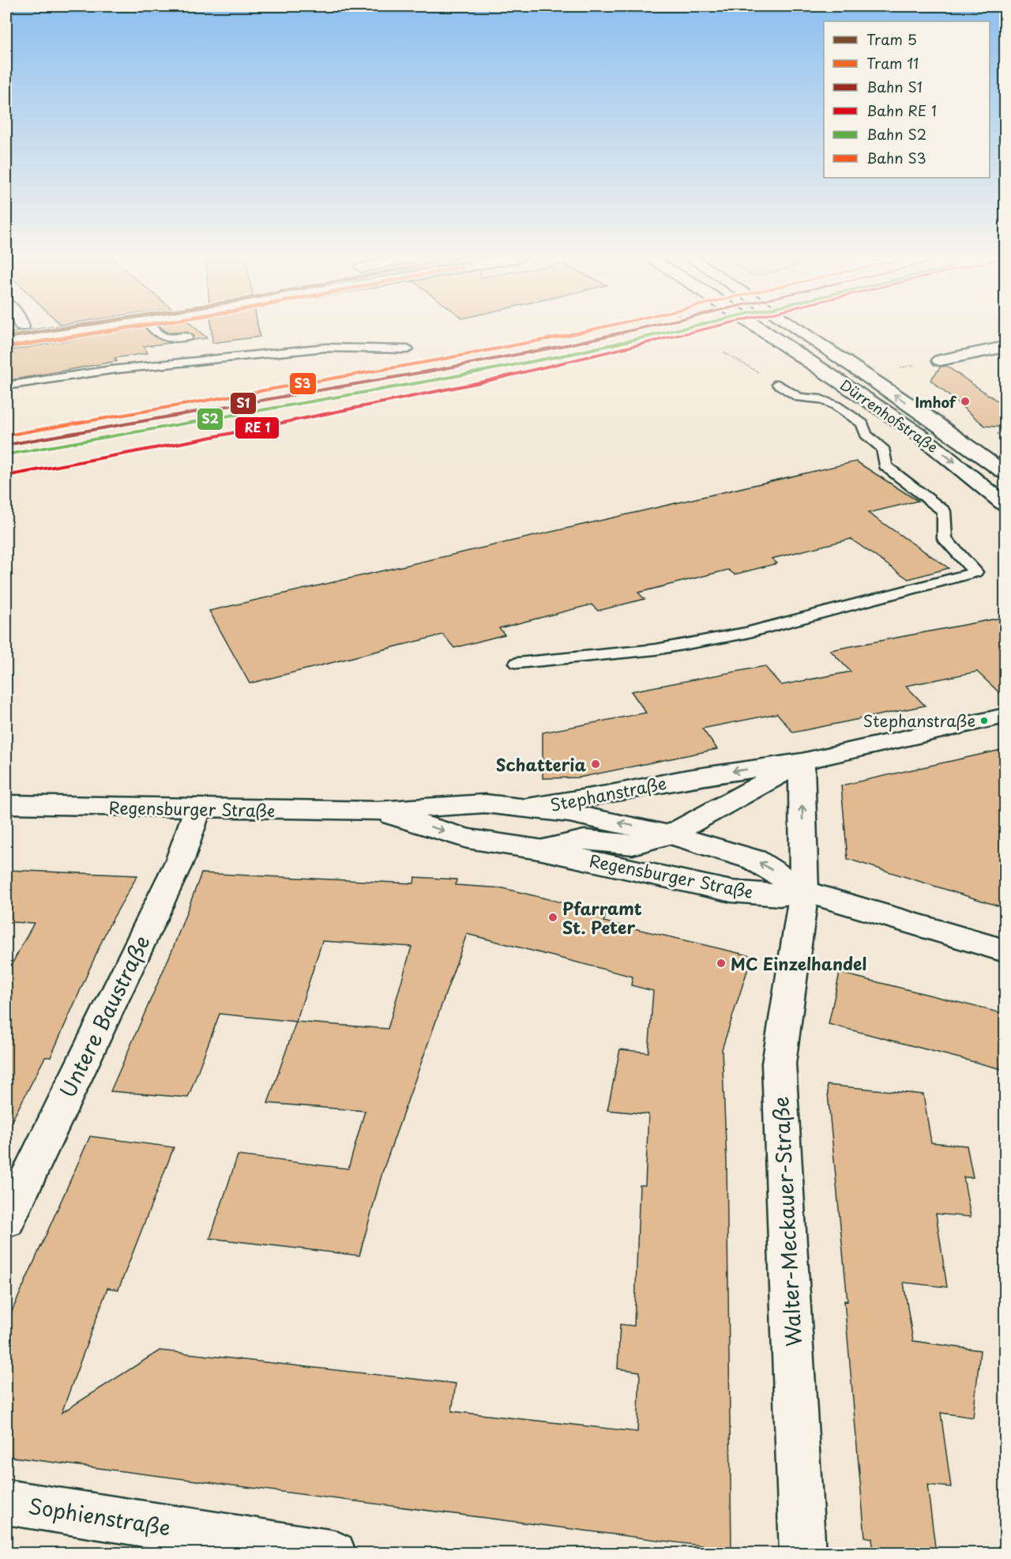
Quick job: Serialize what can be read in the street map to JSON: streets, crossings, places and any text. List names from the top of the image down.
{
  "streets": {
    "main road": [
      "Dürrenhofstraße",
      "Stephanstraße",
      "Regensburger Straße",
      "Untere Baustraße",
      "Walter-Meckauer-Straße",
      "Sophienstraße"
    ]
  },
  "crossings": [
    ["Stephanstraße", "Regensburger Straße"],
    ["Regensburger Straße", "Untere Baustraße"],
    ["Regensburger Straße", "Walter-Meckauer-Straße"]
  ],
  "places": [
    "Imhof",
    "Stephanstraße",
    "Schatteria",
    "Pfarramt St. Peter",
    "MC Einzelhandel"
  ],
  "lines": [
    "tram line 5",
    "tram line 11",
    "rail line S1",
    "rail line S2",
    "rail line S3"
  ],
  "legend": [
    "Tram 5",
    "Tram 11",
    "Bahn S1",
    "Bahn RE 1",
    "Bahn S2",
    "Bahn S3"
  ]
}
